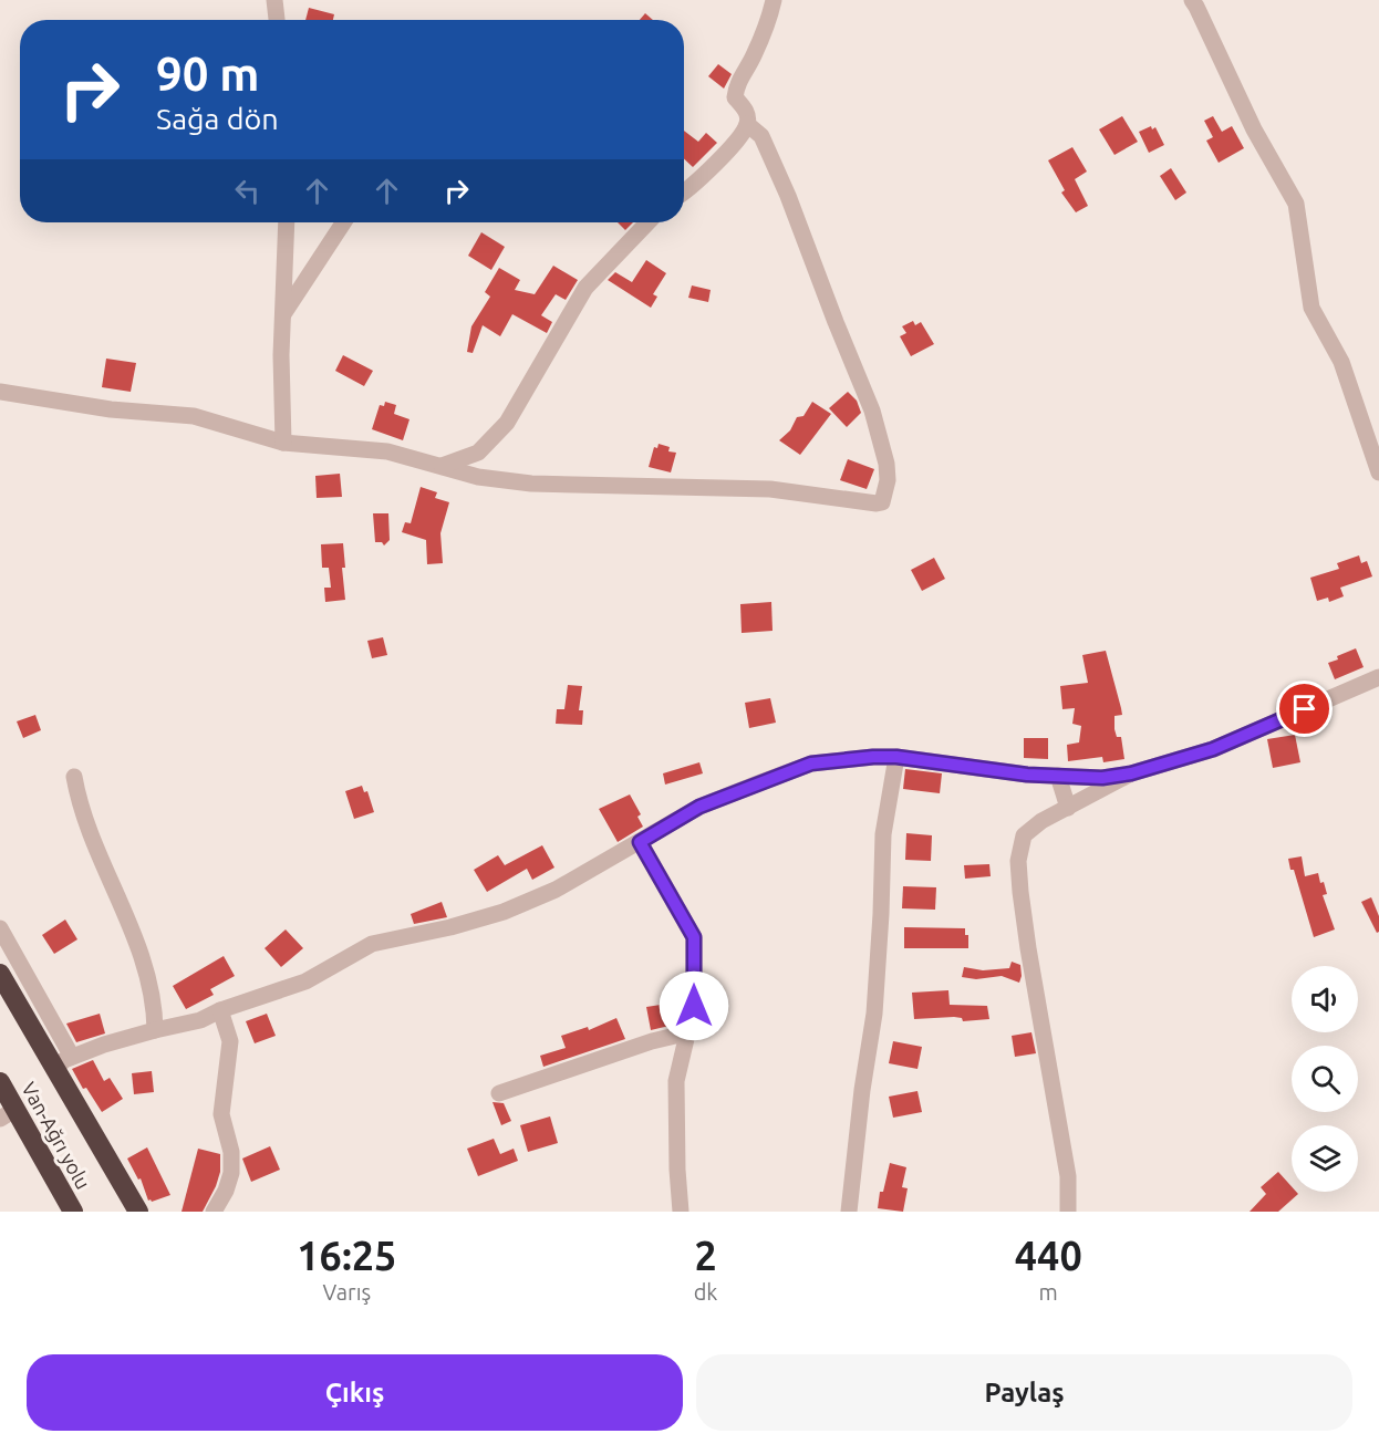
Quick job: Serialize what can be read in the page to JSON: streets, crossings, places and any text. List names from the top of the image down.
{
  "streets": {
    "highway": ["Van-Ağrı yolu"]
  },
  "page": {
    "turn": ["90 m", "Sağa dön"],
    "eta": [
      "16:25",
      "Varış",
      "2",
      "dk",
      "440",
      "m"
    ],
    "buttons": ["Çıkış", "Paylaş"]
  }
}
